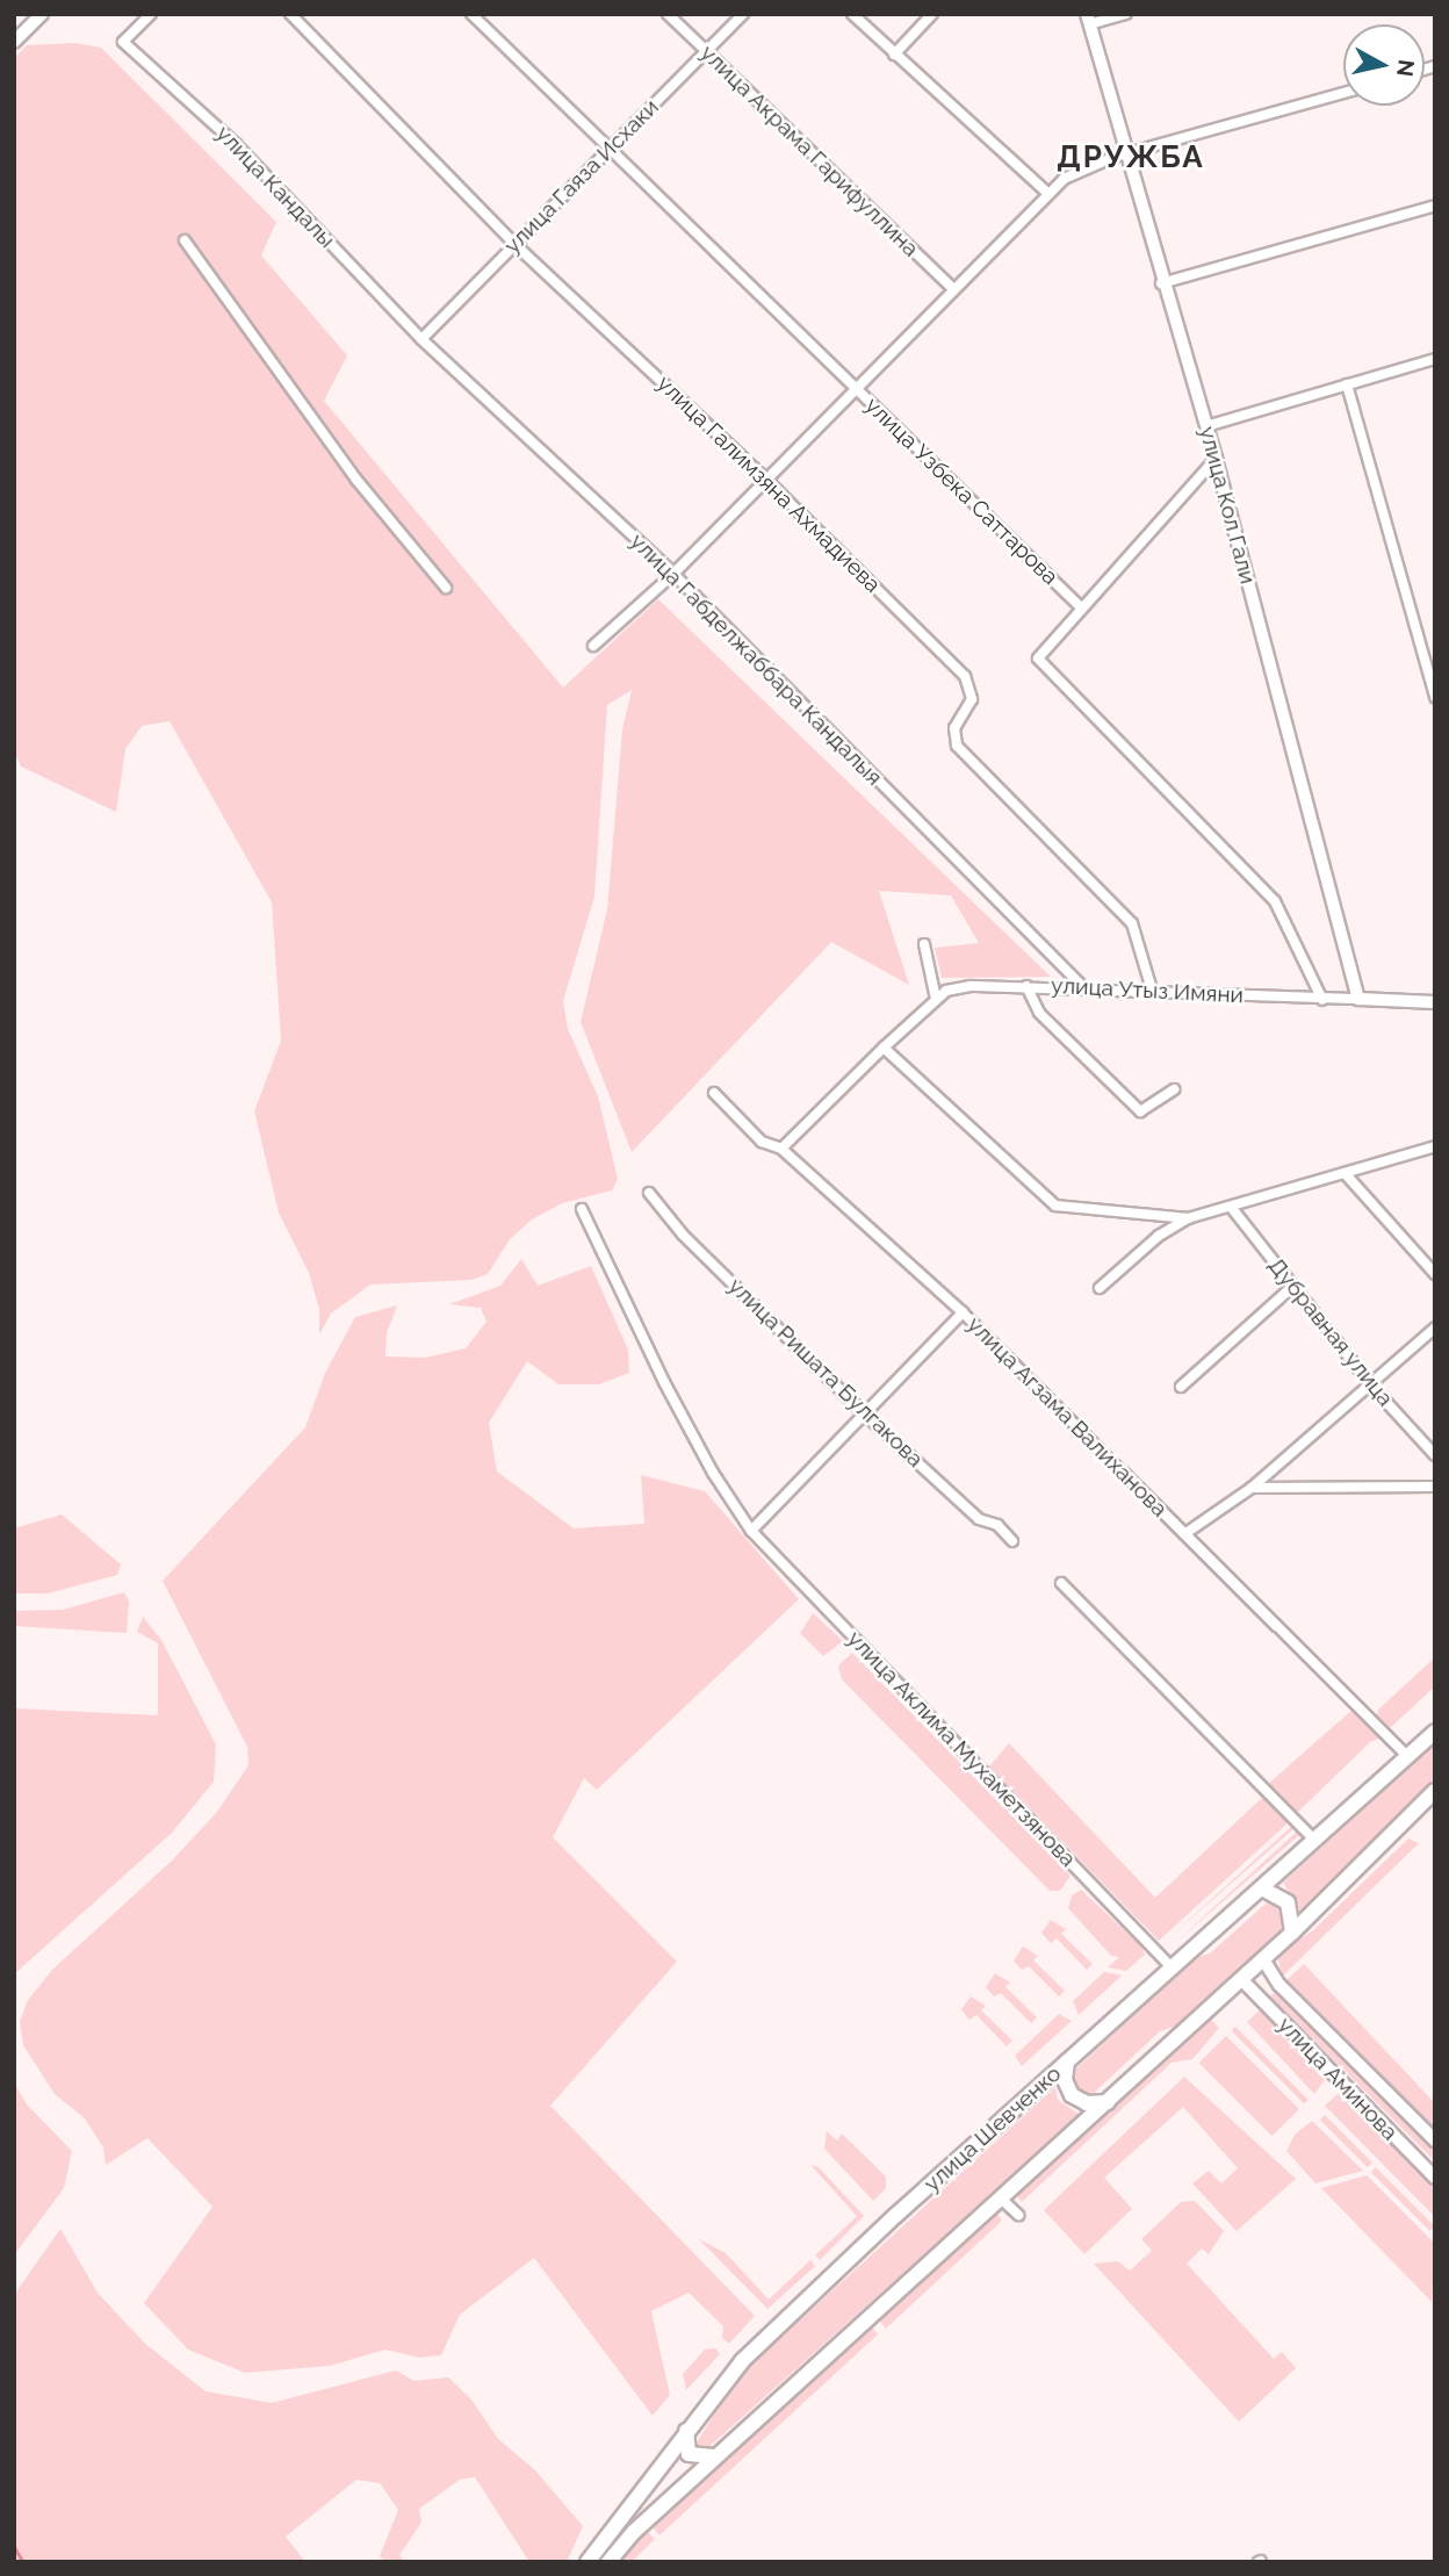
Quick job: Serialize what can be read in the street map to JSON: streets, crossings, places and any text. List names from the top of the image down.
{
  "streets": {
    "main road": ["улица Шевченко"],
    "street": [
      "улица Акрама Гарифуллина",
      "улица Гаяза Исхаки",
      "улица Кандалы",
      "улица Галимзяна Ахмадиева",
      "улица Узбека Саттарова",
      "улица Кол Гали",
      "улица Габделжаббара Кандалыя",
      "улица Утыз Имяни",
      "Дубравная улица",
      "улица Ришата Булгакова",
      "улица Агзама Валиханова",
      "улица Аклима Мухаметзянова",
      "улица Аминова"
    ]
  },
  "crossings": [
    ["улица Акрама Гарифуллина", "улица Гаяза Исхаки"],
    ["улица Гаяза Исхаки", "улица Кандалы"],
    ["улица Гаяза Исхаки", "улица Галимзяна Ахмадиева"],
    ["улица Гаяза Исхаки", "улица Узбека Саттарова"],
    ["улица Гаяза Исхаки", "улица Габделжаббара Кандалыя"],
    ["улица Кандалы", "улица Габделжаббара Кандалыя"],
    ["улица Галимзяна Ахмадиева", "улица Утыз Имяни"],
    ["улица Кол Гали", "улица Утыз Имяни"],
    ["улица Габделжаббара Кандалыя", "улица Утыз Имяни"],
    ["улица Утыз Имяни", "улица Агзама Валиханова"],
    ["улица Агзама Валиханова", "улица Шевченко"],
    ["улица Аклима Мухаметзянова", "улица Шевченко"]
  ],
  "districts": ["ДРУЖБА"],
  "north": "right"
}
